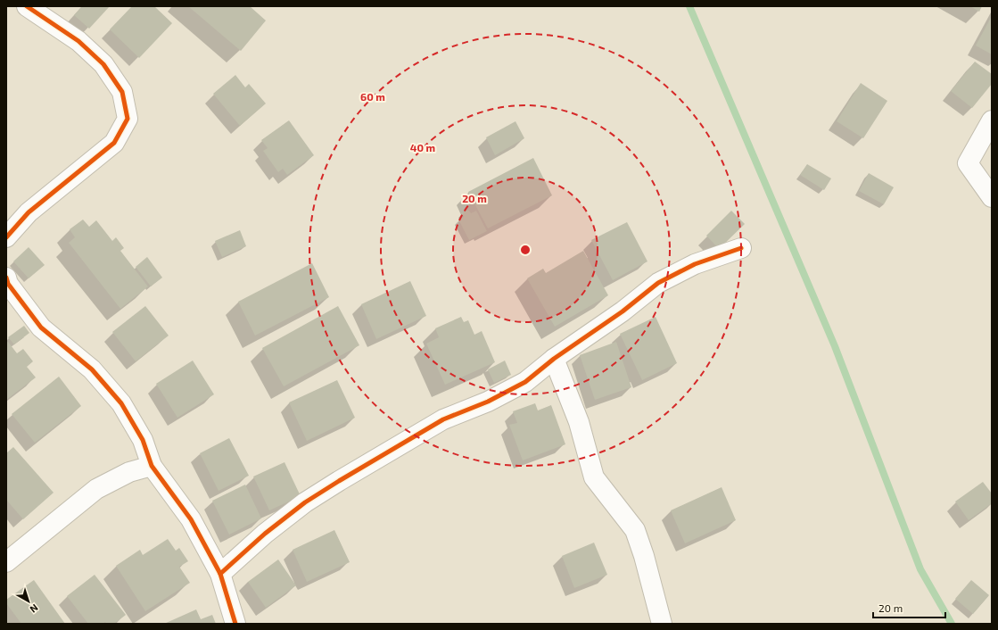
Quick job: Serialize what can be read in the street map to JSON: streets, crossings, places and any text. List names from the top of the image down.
{
  "scale_bar": "20 m",
  "north": "bottom right",
  "rings": ["60 m", "40 m", "20 m"]
}
